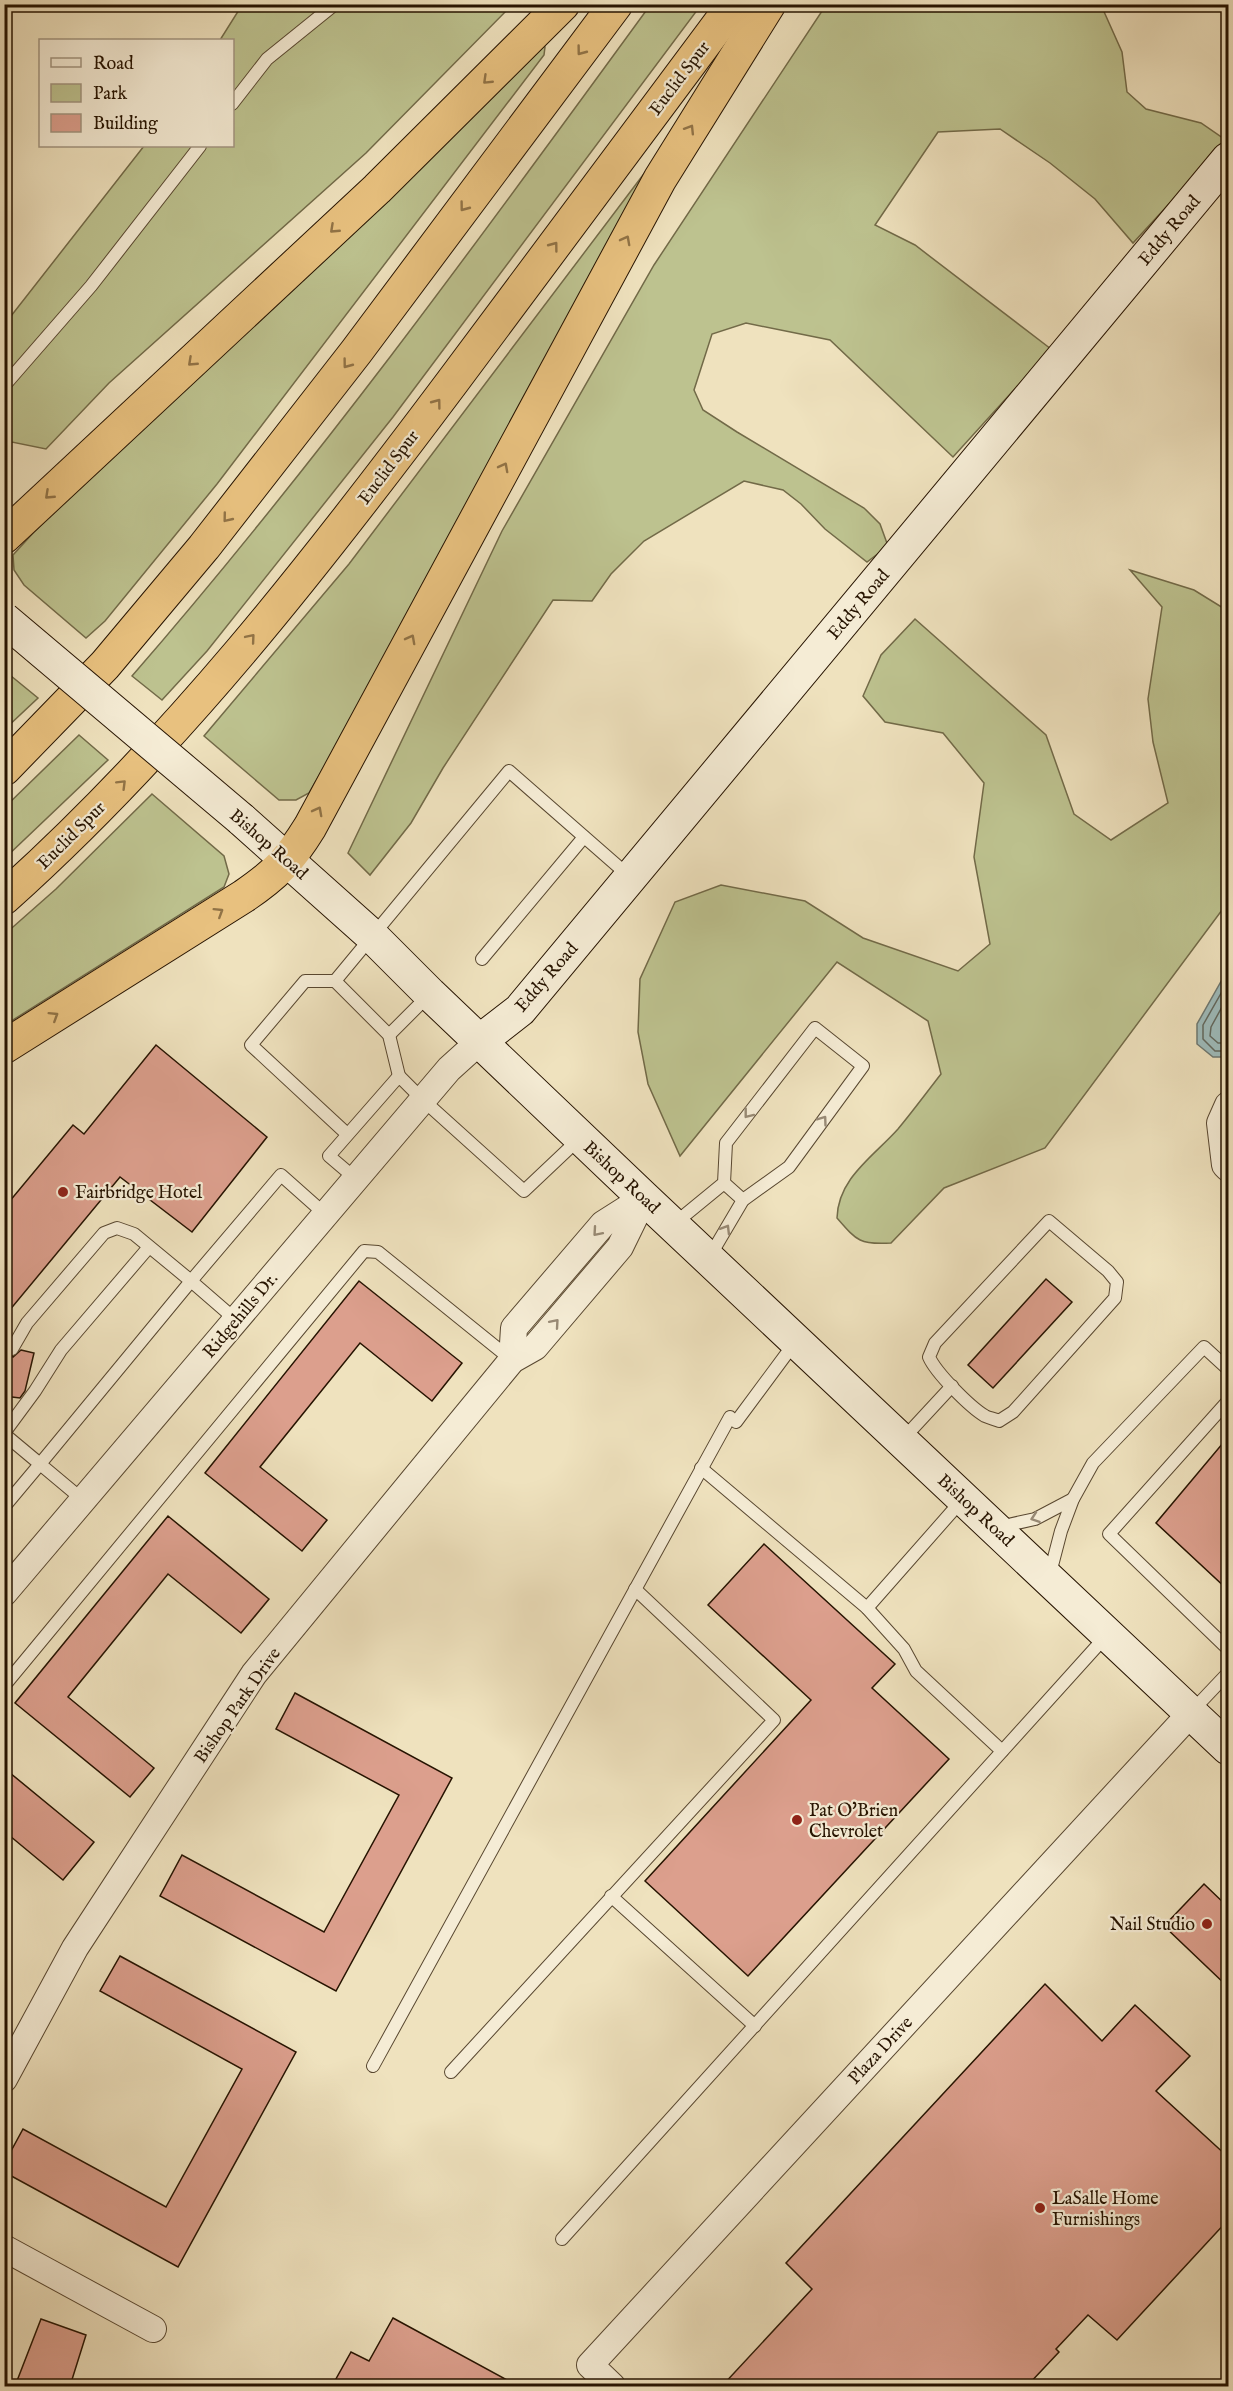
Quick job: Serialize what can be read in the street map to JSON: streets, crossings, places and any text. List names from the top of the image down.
{
  "streets": {
    "highway": ["Euclid Spur"],
    "main road": ["Eddy Road", "Bishop Road"],
    "street": ["Ridgehills Dr.", "Bishop Park Drive", "Plaza Drive"]
  },
  "crossings": [
    ["Eddy Road", "Bishop Road"],
    ["Eddy Road", "Ridgehills Dr."],
    ["Bishop Road", "Ridgehills Dr."],
    ["Bishop Road", "Plaza Drive"]
  ],
  "places": [
    "Fairbridge Hotel",
    "Pat O'Brien Chevrolet",
    "Nail Studio",
    "LaSalle Home Furnishings"
  ],
  "legend": ["Road", "Park", "Building"]
}
